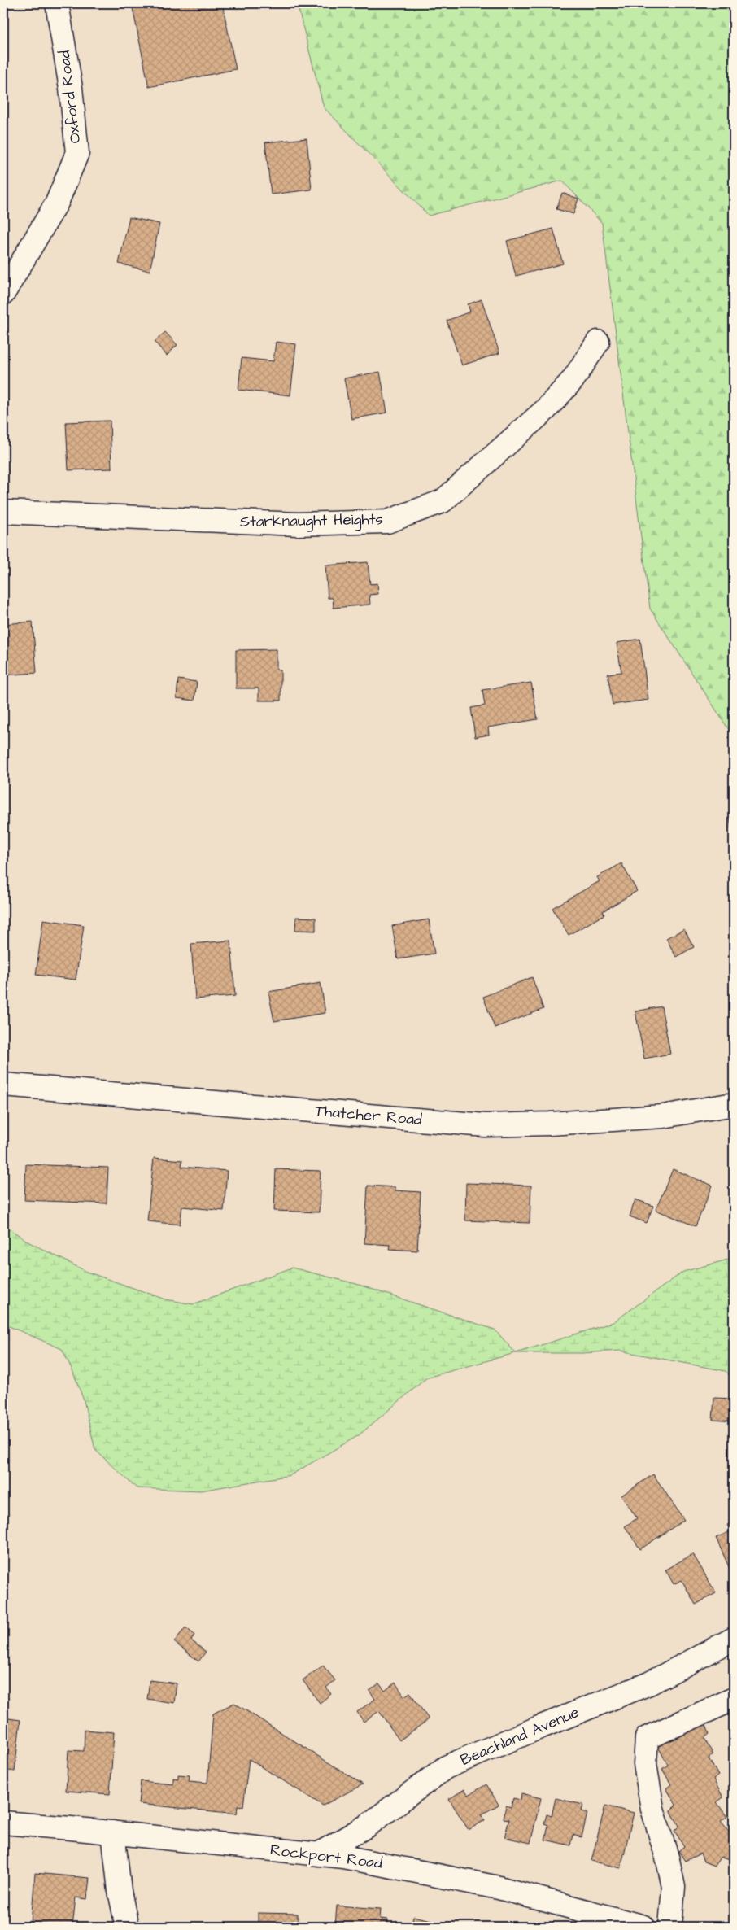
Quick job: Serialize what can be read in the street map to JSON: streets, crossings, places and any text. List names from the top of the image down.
{
  "streets": {
    "street": [
      "Oxford Road",
      "Starknaught Heights",
      "Thatcher Road",
      "Beachland Avenue",
      "Rockport Road"
    ]
  },
  "crossings": [
    ["Beachland Avenue", "Rockport Road"]
  ]
}
